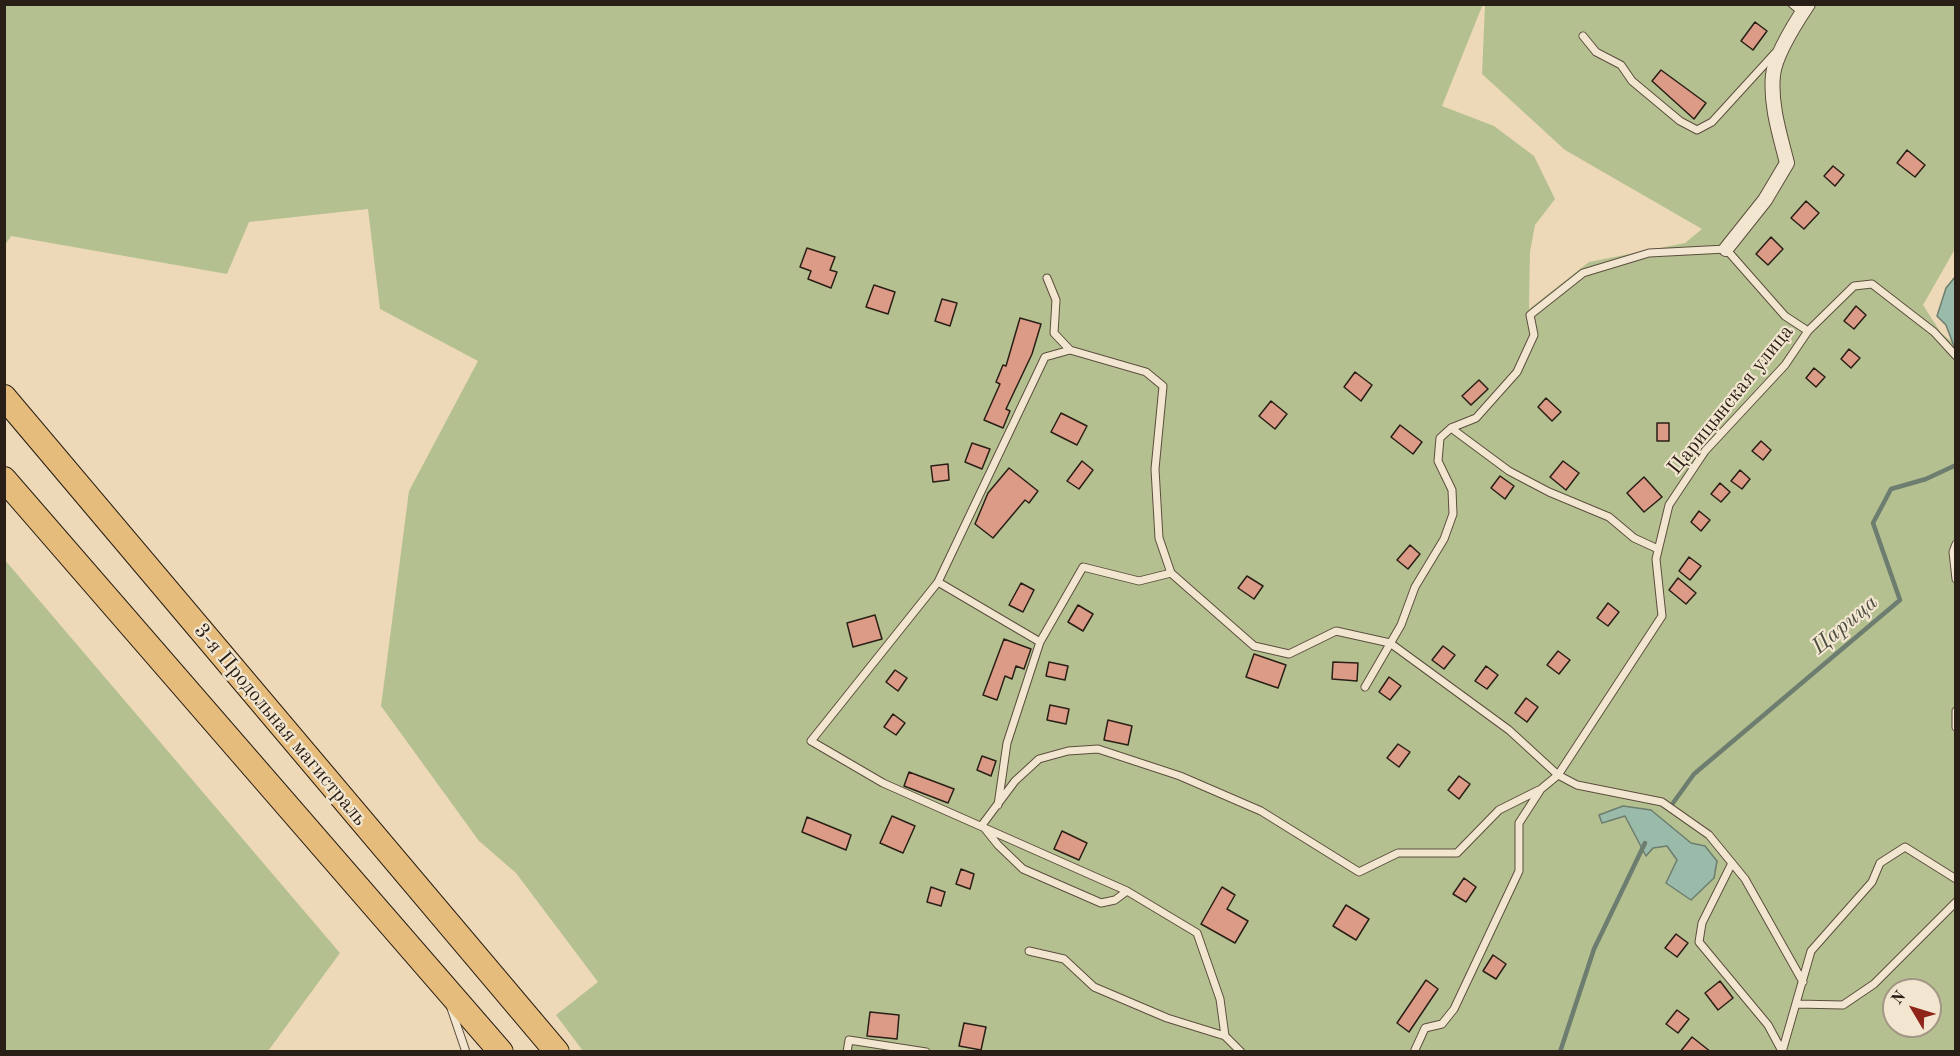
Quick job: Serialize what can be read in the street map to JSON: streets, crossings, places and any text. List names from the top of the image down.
{
  "streets": {
    "highway": ["3-я Продольная магистраль"],
    "lane": ["Царицынская улица"]
  },
  "water": ["Царица"],
  "north": "top left"
}
